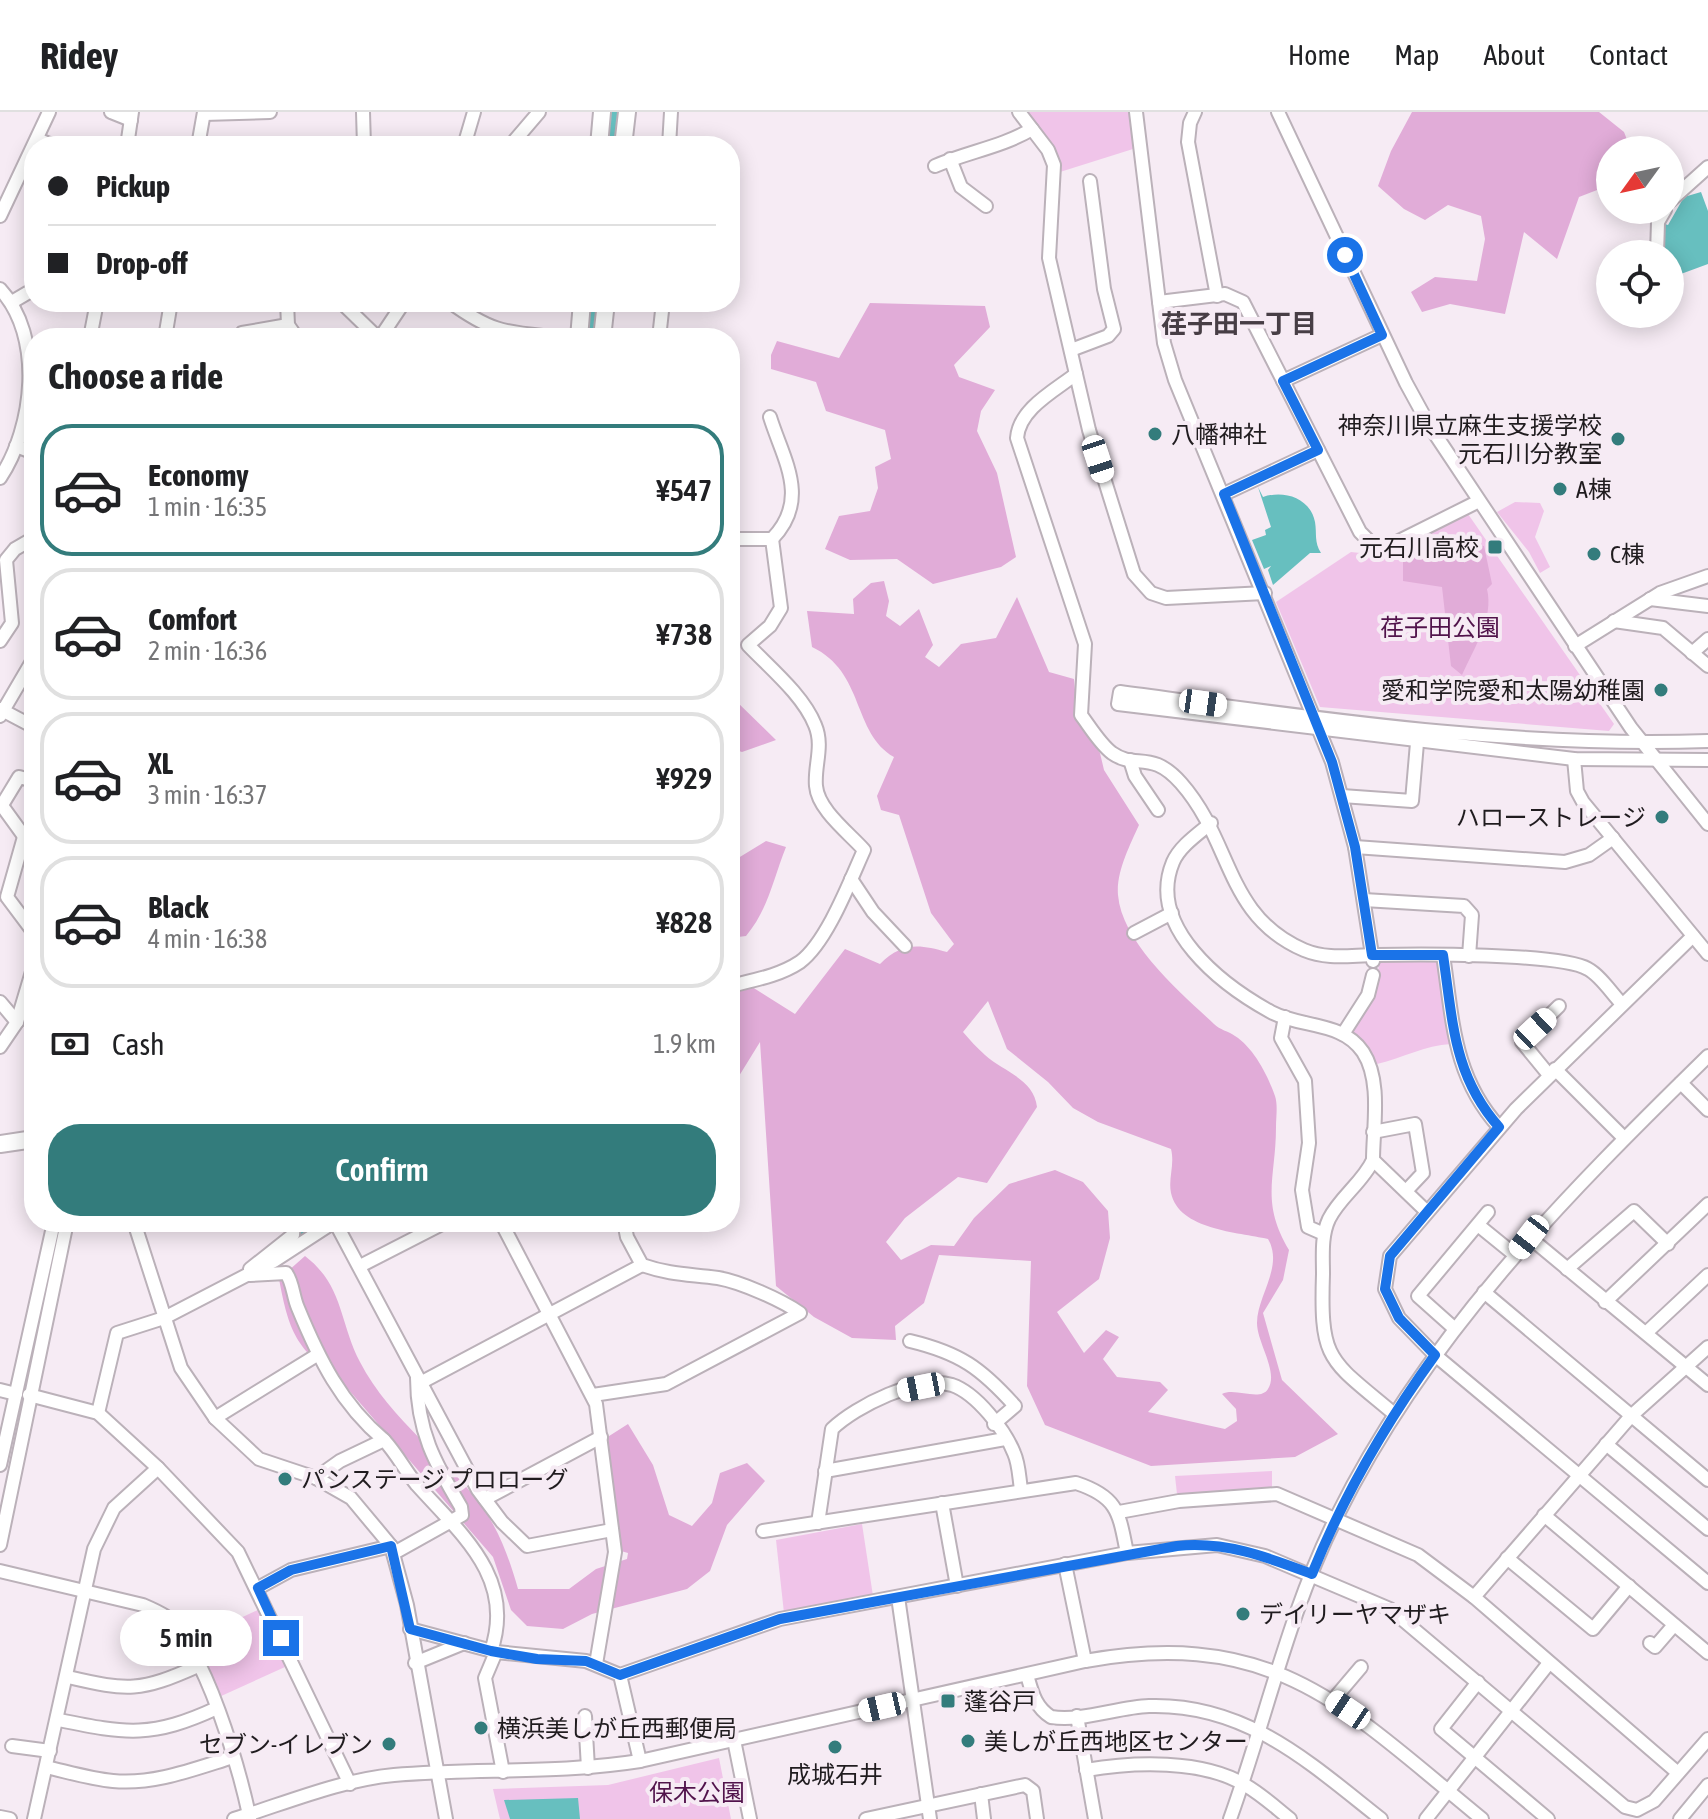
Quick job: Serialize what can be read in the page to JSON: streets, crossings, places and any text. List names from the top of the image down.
{
  "districts": ["荏子田一丁目"],
  "parks": ["荏子田公園", "保木公園"],
  "places": {
    "other": [
      "八幡神社",
      "神奈川県立麻生支援学校 元石川分教室",
      "A棟",
      "C棟",
      "愛和学院愛和太陽幼稚園",
      "ハローストレージ",
      "パンステージ プロローグ",
      "デイリーヤマザキ",
      "横浜美しが丘西郵便局",
      "美しが丘西地区センター",
      "セブン-イレブン",
      "成城石井"
    ],
    "transit": ["元石川高校", "蓬谷戸"]
  },
  "north": "bottom left",
  "page": {
    "header": "Ridey",
    "nav": [
      "Home",
      "Map",
      "About",
      "Contact"
    ],
    "banner": ["Pickup", "Drop-off"],
    "heading": "Choose a ride",
    "list": [
      {
        "name": "Economy",
        "note": "1 min · 16:35",
        "value": "¥547"
      },
      {
        "name": "Comfort",
        "note": "2 min · 16:36",
        "value": "¥738"
      },
      {
        "name": "XL",
        "note": "3 min · 16:37",
        "value": "¥929"
      },
      {
        "name": "Black",
        "note": "4 min · 16:38",
        "value": "¥828"
      }
    ],
    "pay": ["Cash", "1.9 km"],
    "buttons": "Confirm",
    "bubble": "5 min"
  }
}
